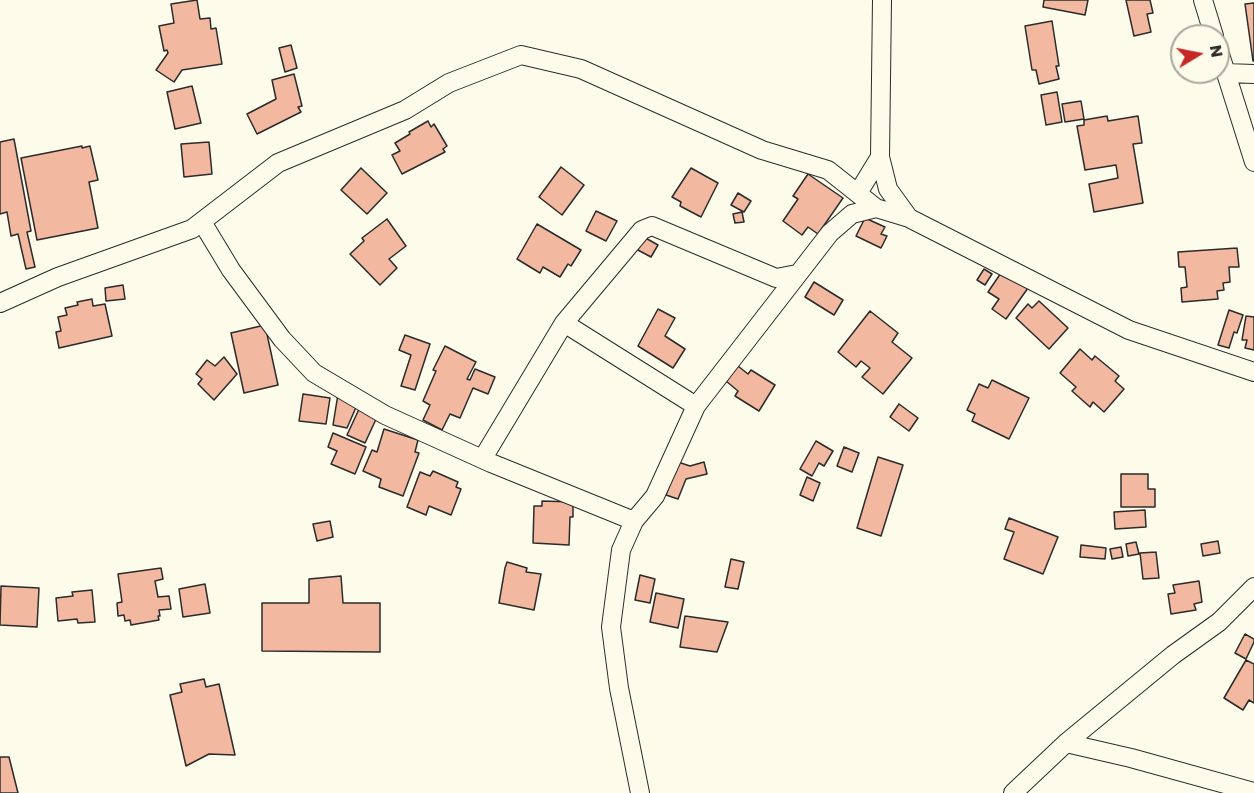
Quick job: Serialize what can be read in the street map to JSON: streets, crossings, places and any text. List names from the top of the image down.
{
  "north": "right"
}
